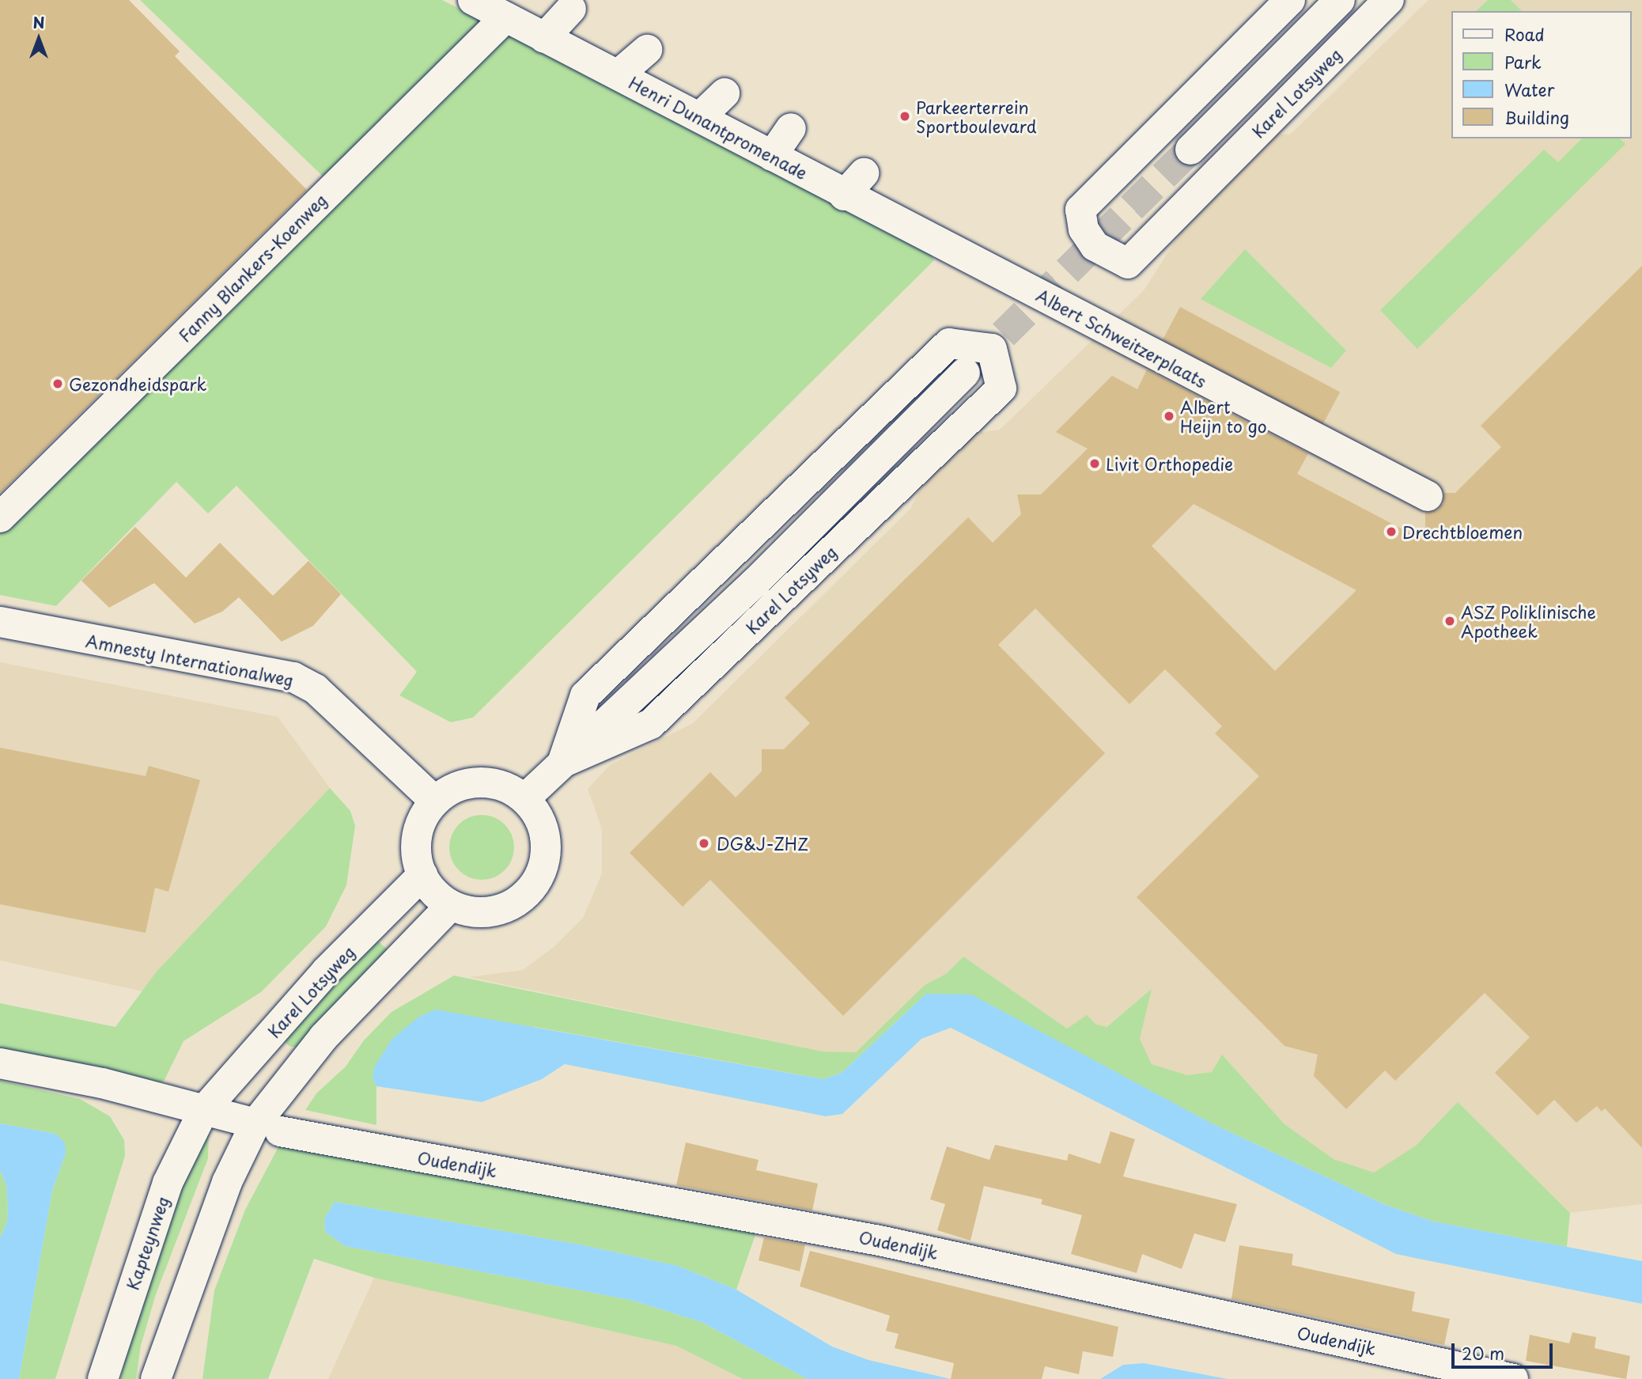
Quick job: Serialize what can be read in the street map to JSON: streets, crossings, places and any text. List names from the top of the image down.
{
  "streets": {
    "street": [
      "Karel Lotsyweg",
      "Henri Dunantpromenade",
      "Fanny Blankers-Koenweg",
      "Albert Schweitzerplaats",
      "Amnesty Internationalweg",
      "Oudendijk",
      "Kapteynweg"
    ]
  },
  "crossings": [
    ["Karel Lotsyweg", "Amnesty Internationalweg"],
    ["Karel Lotsyweg", "Oudendijk"],
    ["Karel Lotsyweg", "Kapteynweg"],
    ["Henri Dunantpromenade", "Fanny Blankers-Koenweg"],
    ["Henri Dunantpromenade", "Albert Schweitzerplaats"],
    ["Oudendijk", "Kapteynweg"]
  ],
  "places": [
    "Parkeerterrein Sportboulevard",
    "Gezondheidspark",
    "Albert Heijn to go",
    "Livit Orthopedie",
    "Drechtbloemen",
    "ASZ Poliklinische Apotheek",
    "DG&J-ZHZ"
  ],
  "legend": [
    "Road",
    "Park",
    "Water",
    "Building"
  ],
  "scale_bar": "20 m",
  "north": "top"
}
